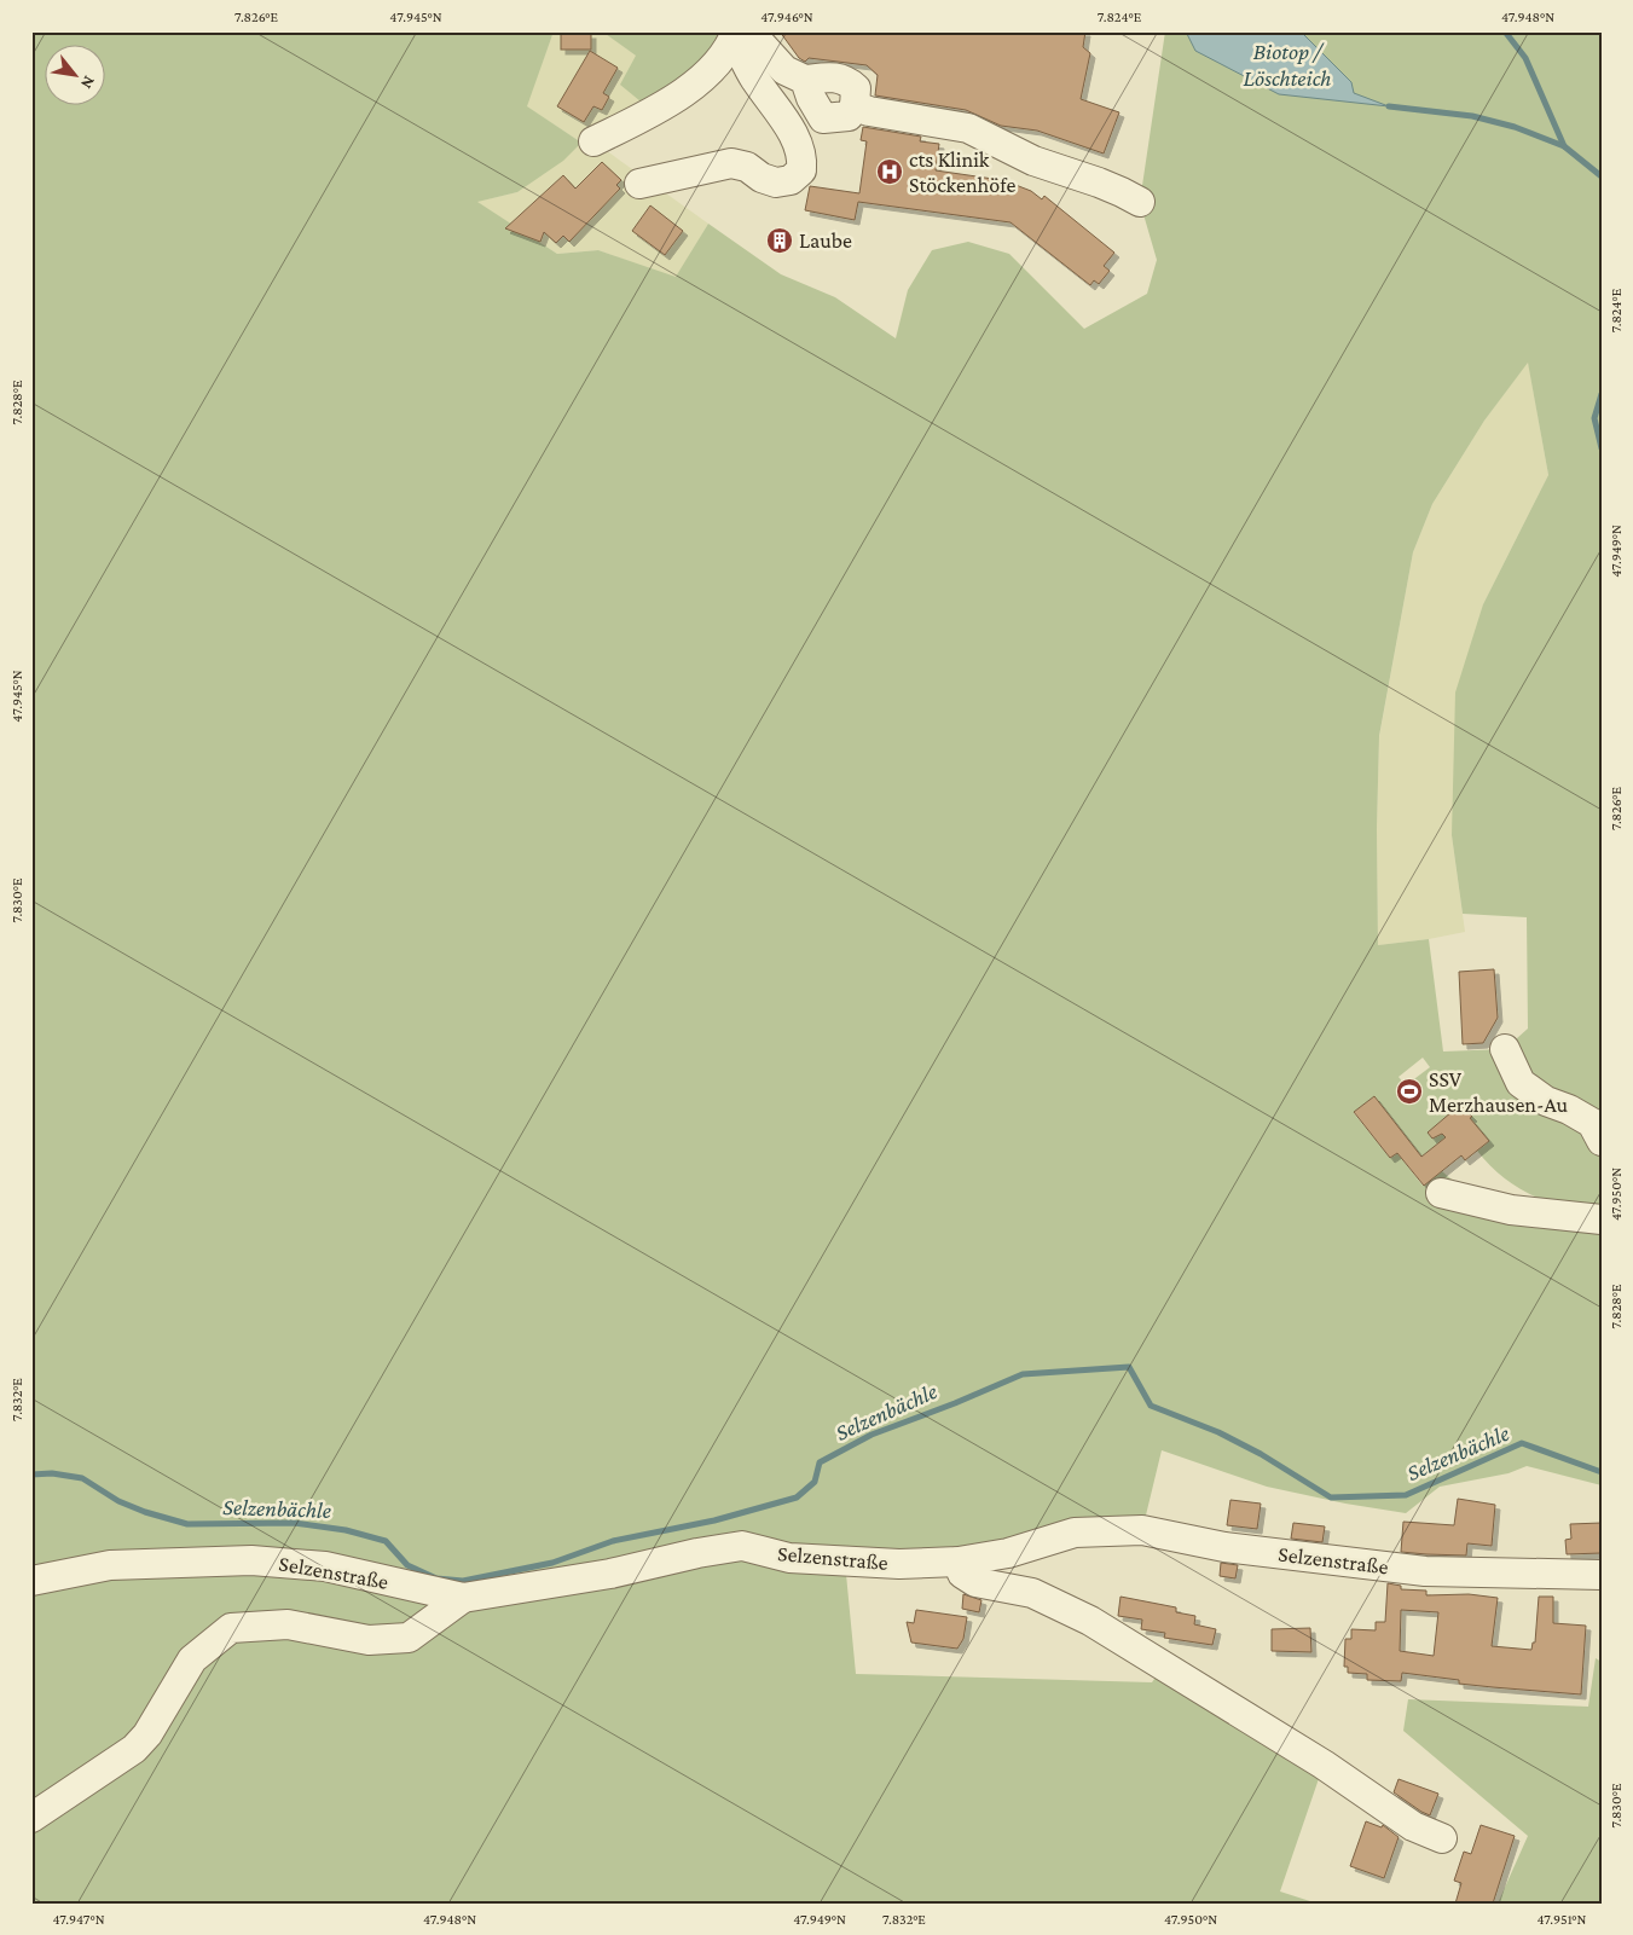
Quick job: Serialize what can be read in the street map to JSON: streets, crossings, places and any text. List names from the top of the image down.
{
  "streets": {
    "street": ["Selzenstraße"]
  },
  "water": ["Biotop / Löschteich", "Selzenbächle"],
  "places": {
    "hospital": ["cts Klinik Stöckenhöfe"],
    "building": ["Laube"],
    "sports": ["SSV Merzhausen-Au"]
  },
  "north": "bottom right",
  "coordinates": [
    "7.826°E",
    "47.945°N",
    "47.946°N",
    "7.824°E",
    "47.948°N",
    "7.828°E",
    "47.949°N",
    "7.830°E",
    "47.950°N",
    "7.832°E",
    "47.947°N",
    "47.951°N"
  ]
}
